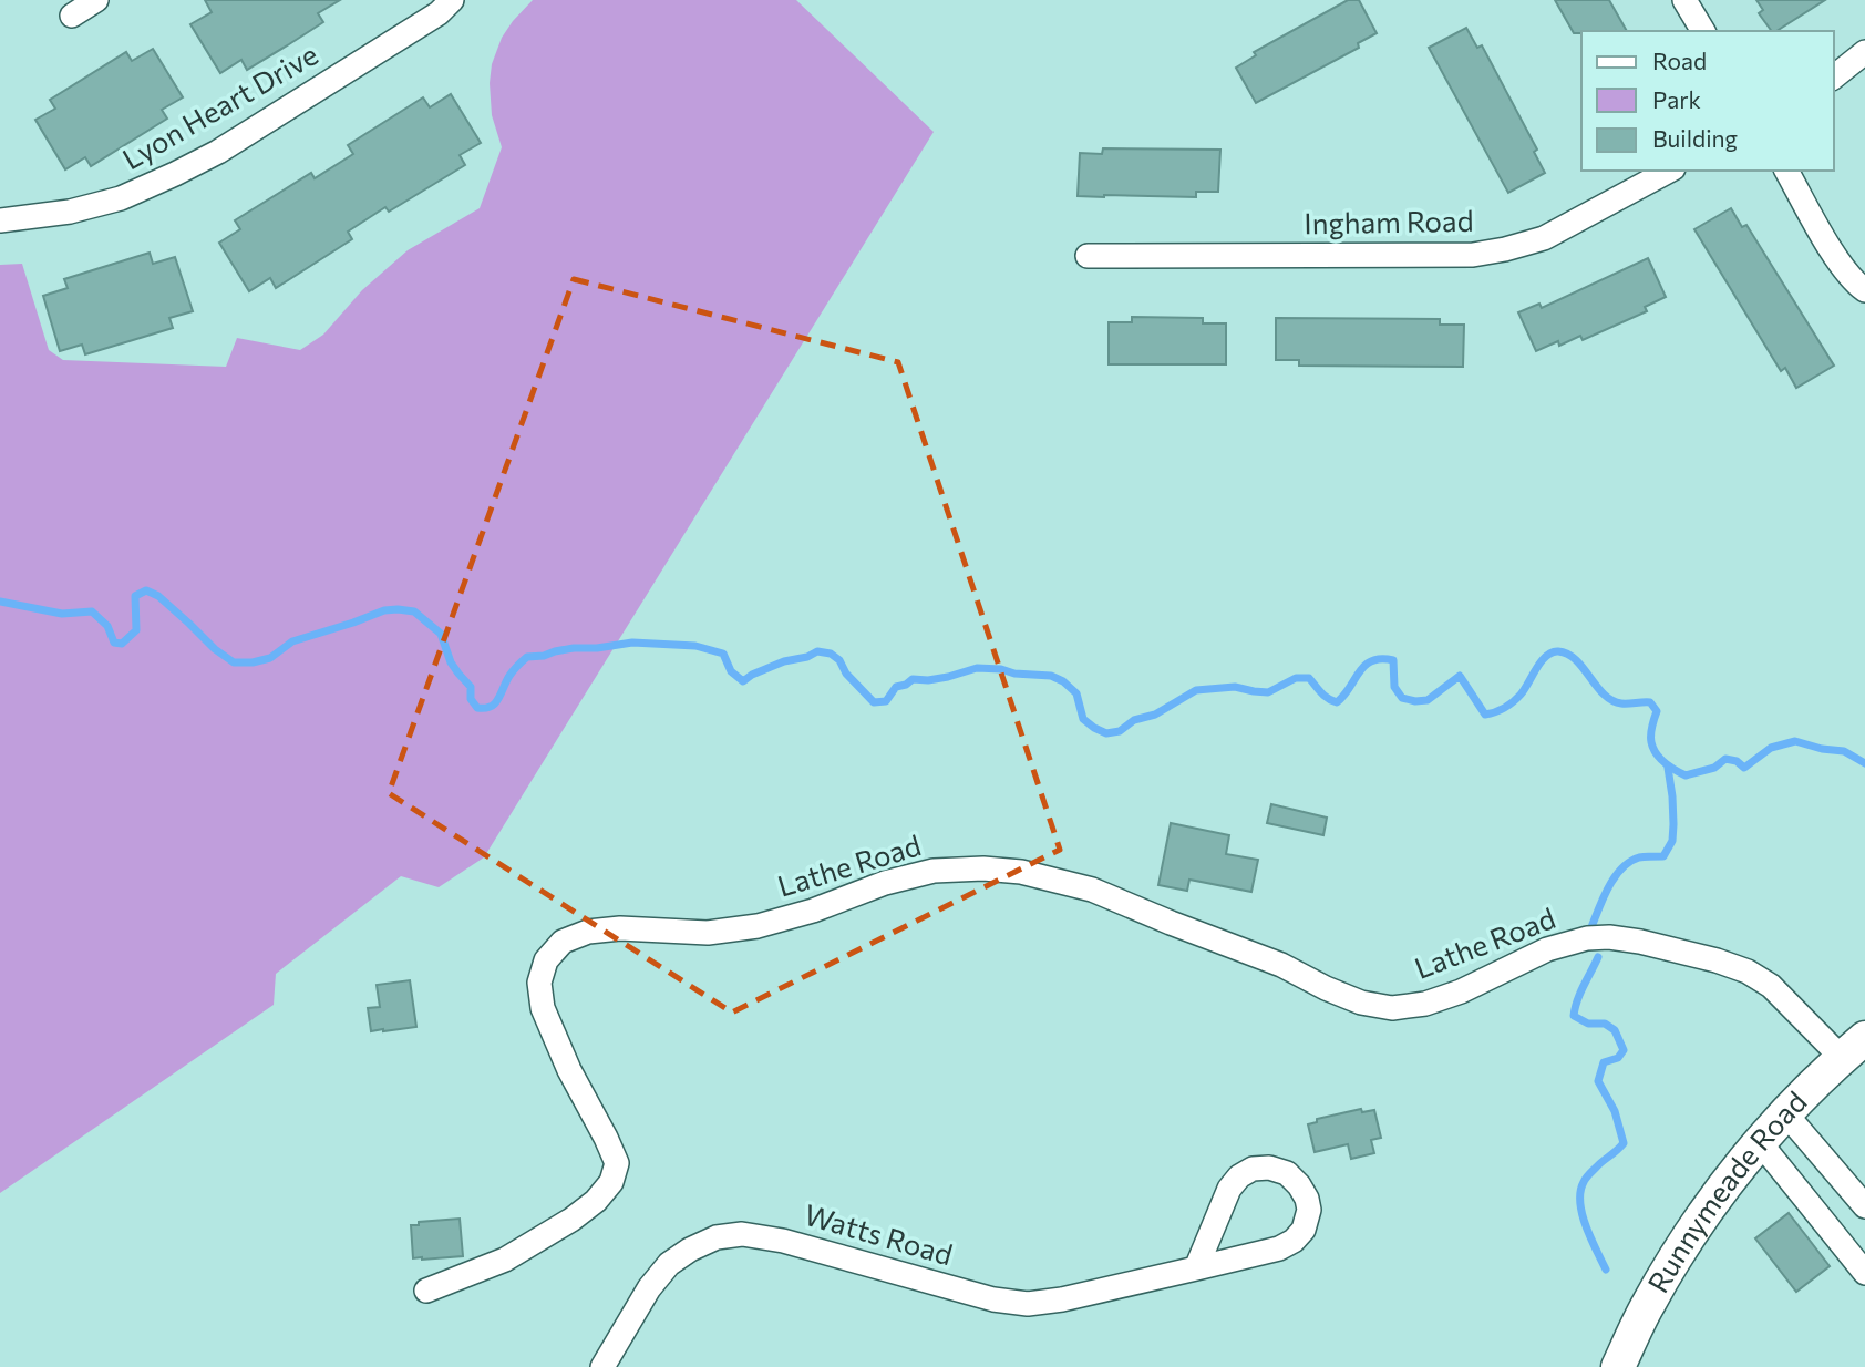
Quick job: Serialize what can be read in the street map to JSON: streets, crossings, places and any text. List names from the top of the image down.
{
  "streets": {
    "street": [
      "Lyon Heart Drive",
      "Ingham Road",
      "Lathe Road",
      "Runnymeade Road",
      "Watts Road"
    ]
  },
  "crossings": [
    ["Lathe Road", "Runnymeade Road"]
  ],
  "legend": ["Road", "Park", "Building"]
}
